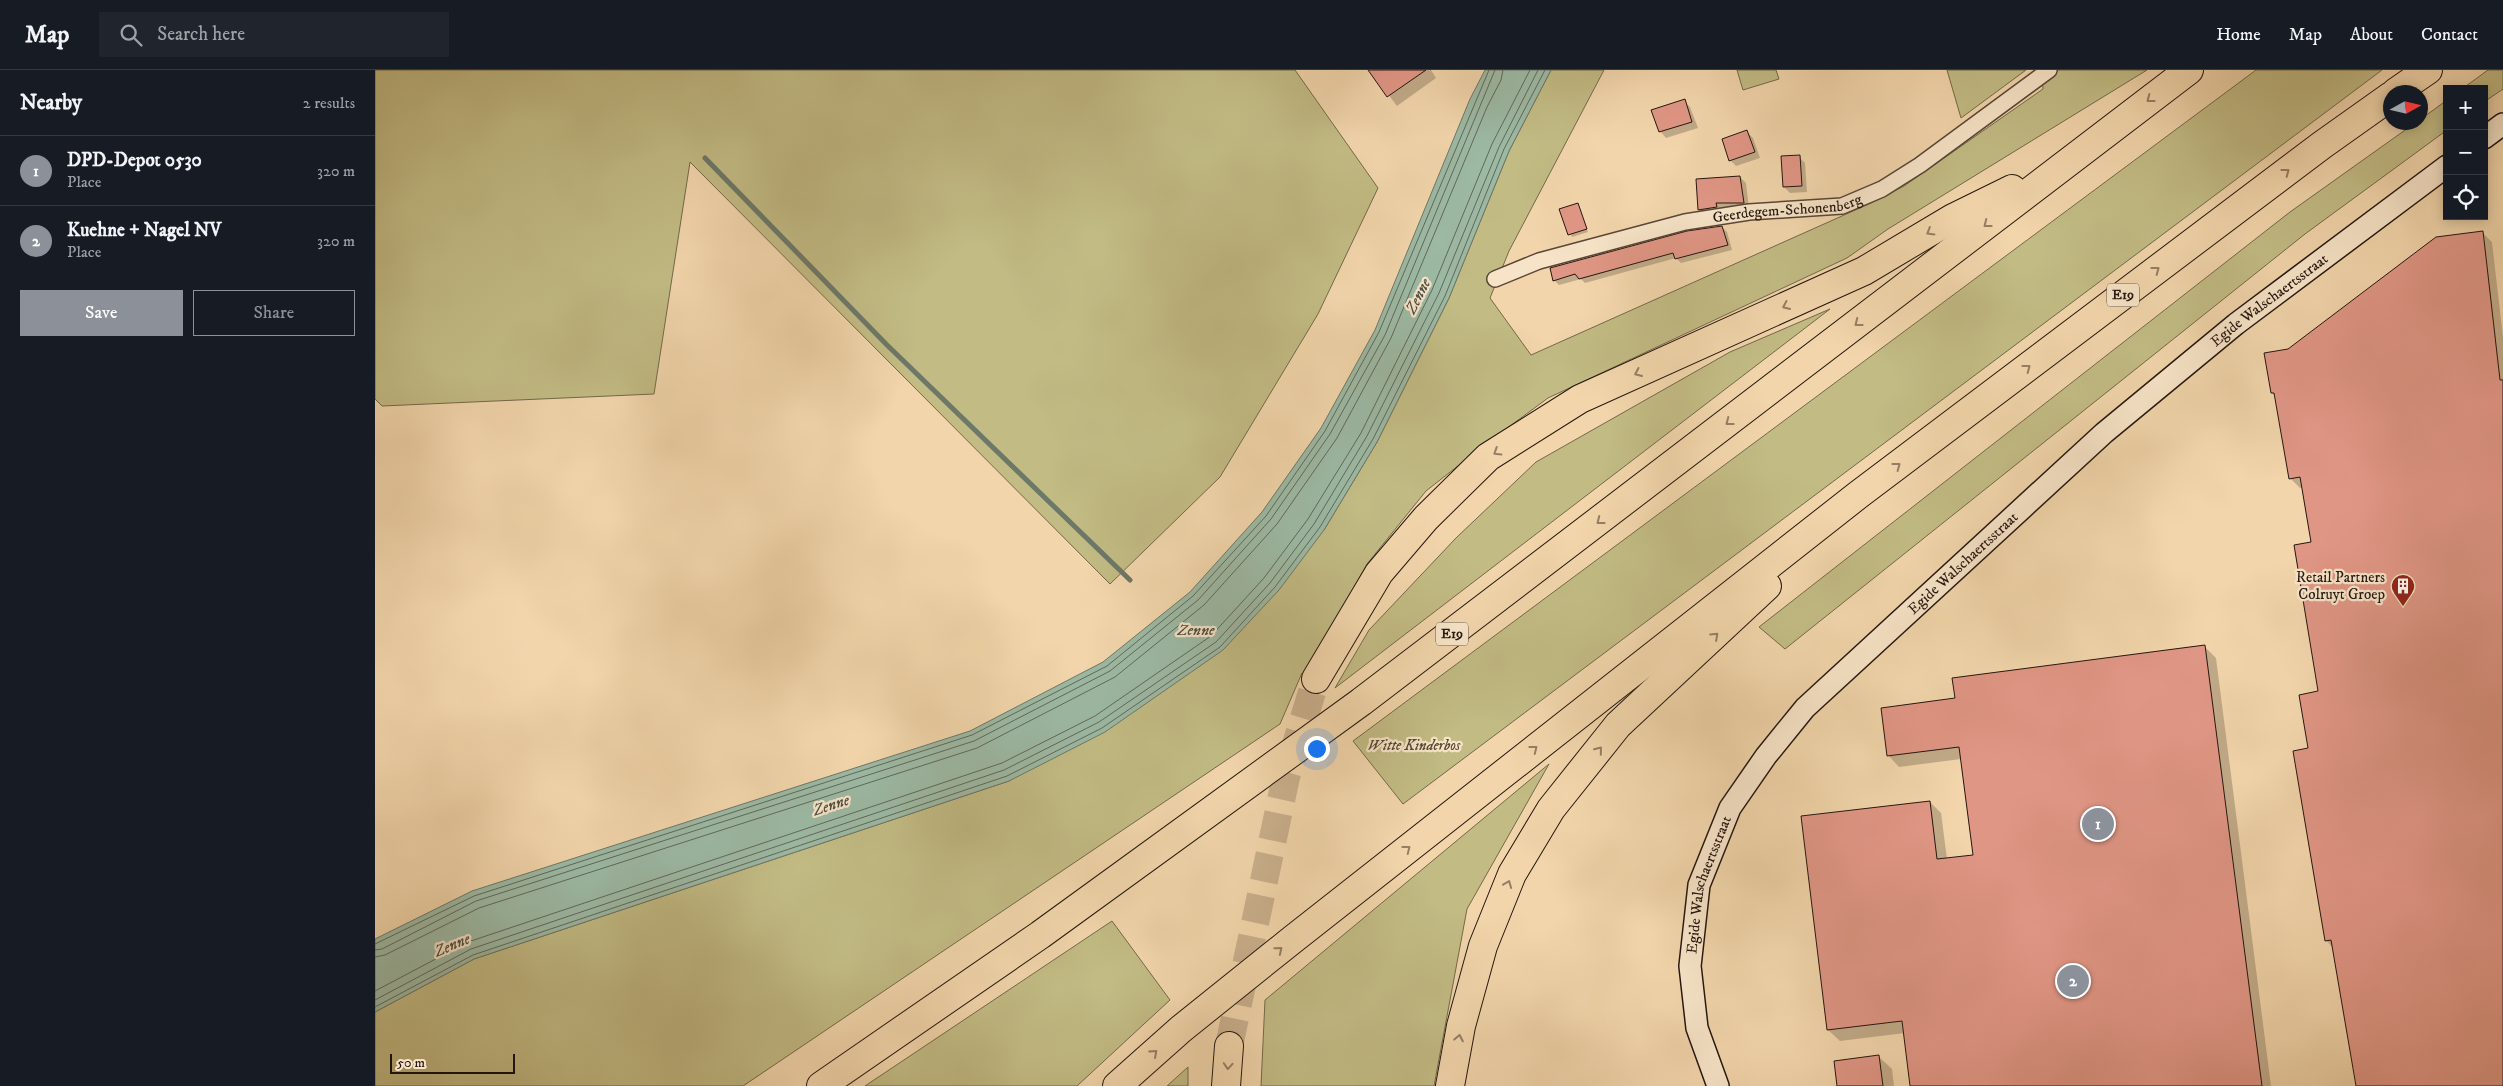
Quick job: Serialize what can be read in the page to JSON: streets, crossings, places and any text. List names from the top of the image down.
{
  "streets": {
    "highway": ["E19"],
    "main road": ["Egide Walschaertsstraat"],
    "street": ["Geerdegem-Schonenberg"]
  },
  "water": ["Zenne"],
  "parks": ["Witte Kinderbos"],
  "places": {
    "building": ["Retail Partners Colruyt Groep"]
  },
  "scale_bar": "50 m",
  "north": "right",
  "page": {
    "header": "Map",
    "search": "Search here",
    "nav": [
      "Home",
      "Map",
      "About",
      "Contact"
    ],
    "heading": ["Nearby", "2 results"],
    "map_buttons": ["+", "−"],
    "list": [
      {
        "mark": "1",
        "name": "DPD-Depot 0530",
        "note": "Place",
        "value": "320 m"
      },
      {
        "mark": "2",
        "name": "Kuehne + Nagel NV",
        "note": "Place",
        "value": "320 m"
      }
    ],
    "buttons": ["Save", "Share"],
    "pins": ["1", "2"],
    "scale": "50 m"
  }
}
